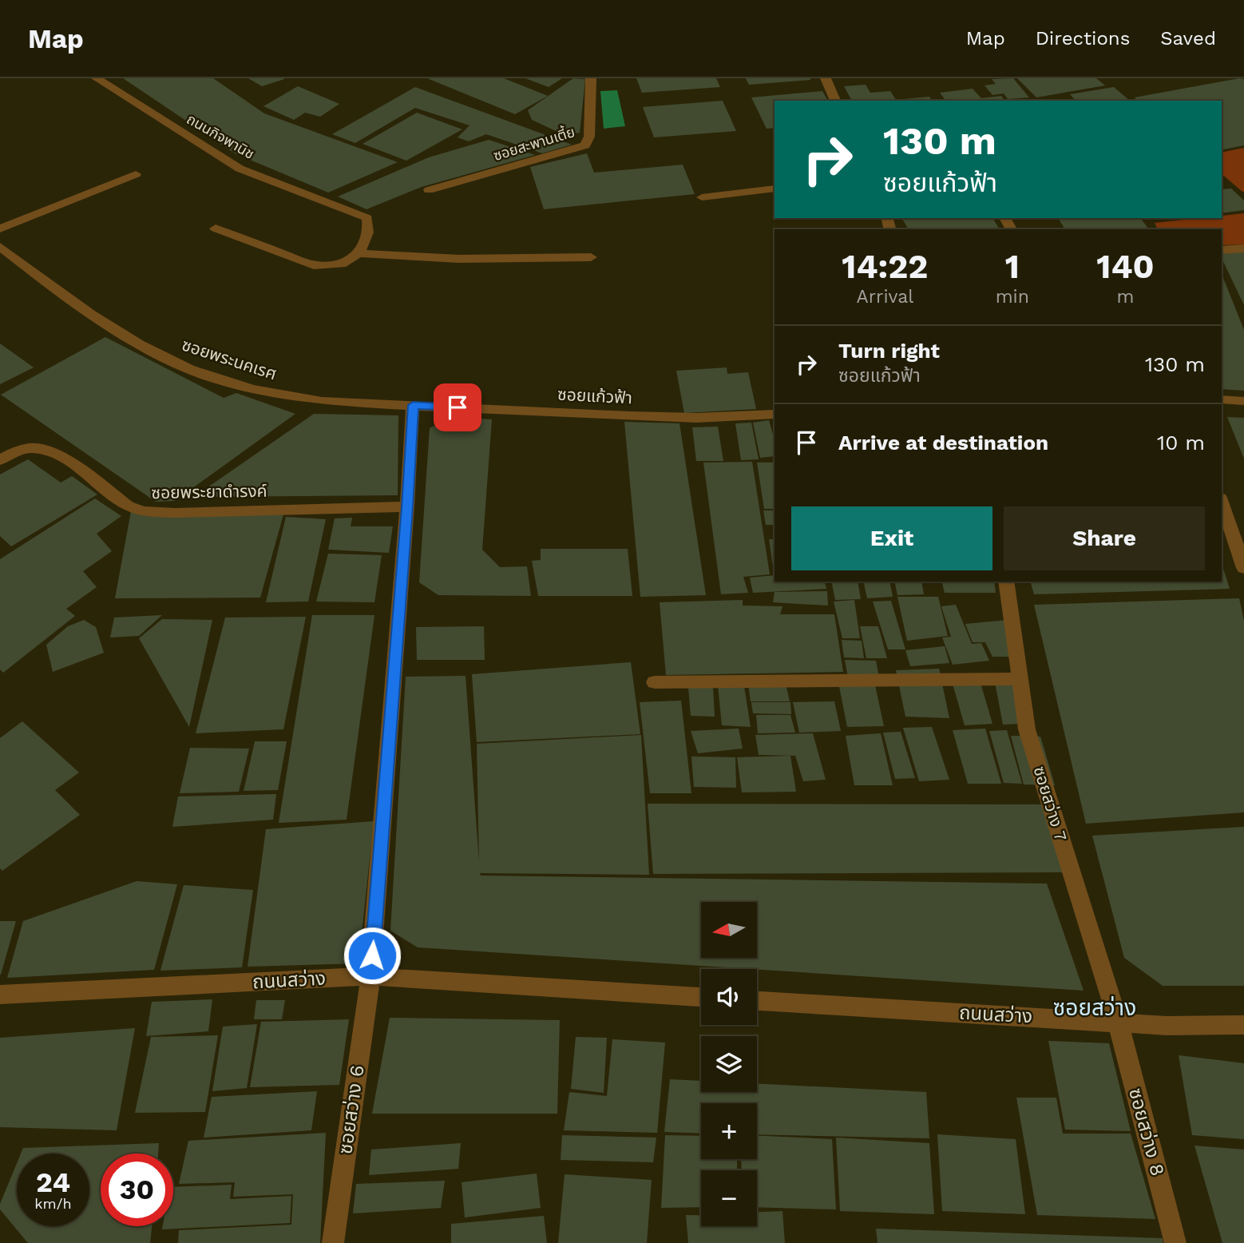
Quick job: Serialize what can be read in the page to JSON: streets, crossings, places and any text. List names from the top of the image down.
{
  "streets": {
    "street": [
      "ถนนกิจพานิช",
      "ซอยสะพานเตี้ย",
      "ซอยพระนคเรศ",
      "ซอยแก้วฟ้า",
      "ซอยพระยาดำรงค์",
      "ซอยสว่าง 7",
      "ถนนสว่าง",
      "ซอยสว่าง 6",
      "ซอยสว่าง 8"
    ]
  },
  "crossings": [
    ["ซอยพระนคเรศ", "ซอยแก้วฟ้า"],
    ["ซอยพระนคเรศ", "ซอยสว่าง 6"],
    ["ซอยแก้วฟ้า", "ซอยสว่าง 6"],
    ["ซอยพระยาดำรงค์", "ซอยสว่าง 6"],
    ["ซอยสว่าง 7", "ถนนสว่าง"],
    ["ซอยสว่าง 7", "ซอยสว่าง 8"],
    ["ถนนสว่าง", "ซอยสว่าง 6"],
    ["ถนนสว่าง", "ซอยสว่าง 8"]
  ],
  "districts": ["ซอยสว่าง"],
  "north": "left",
  "page": {
    "header": "Map",
    "nav": ["Map", "Directions", "Saved"],
    "turn": ["130 m", "ซอยแก้วฟ้า"],
    "eta": [
      "14:22",
      "Arrival",
      "1",
      "min",
      "140",
      "m"
    ],
    "list": [
      {
        "name": "Turn right",
        "note": "ซอยแก้วฟ้า",
        "value": "130 m"
      },
      {
        "name": "Arrive at destination",
        "value": "10 m"
      }
    ],
    "buttons": ["Exit", "Share"],
    "map_buttons": ["+", "−"],
    "speed": "24 km/h",
    "limit": "30"
  }
}
